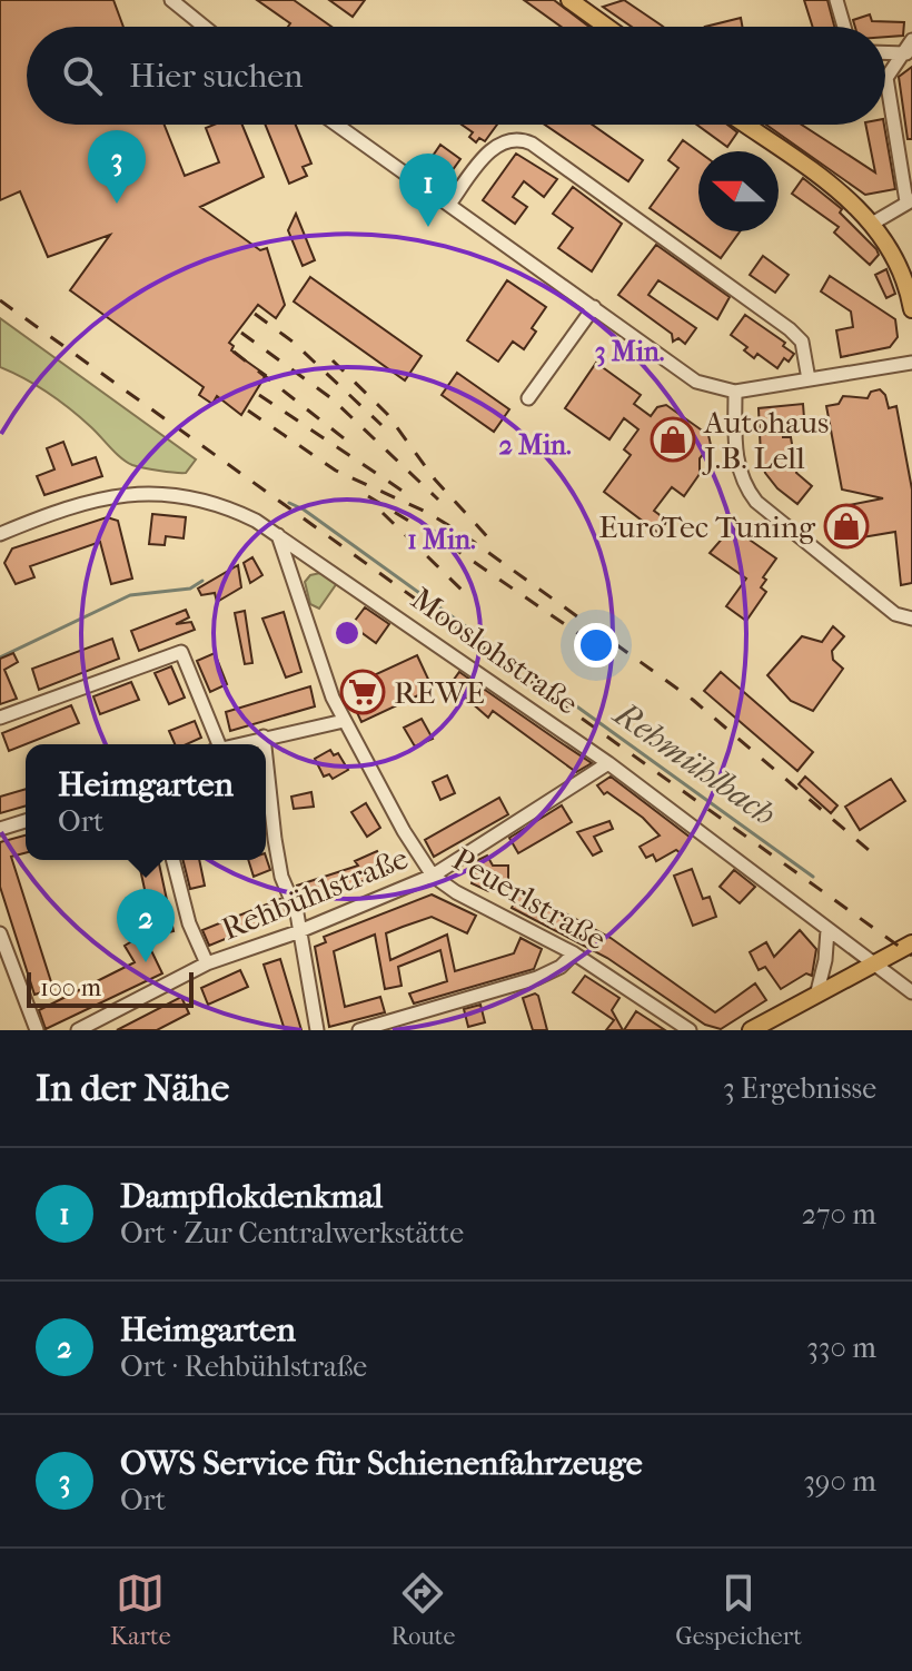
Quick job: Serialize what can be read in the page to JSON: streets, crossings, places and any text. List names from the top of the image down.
{
  "streets": {
    "street": ["Mooslohstraße", "Rehbühlstraße", "Peuerlstraße"]
  },
  "crossings": [
    ["Mooslohstraße", "Rehbühlstraße"],
    ["Mooslohstraße", "Peuerlstraße"],
    ["Rehbühlstraße", "Peuerlstraße"]
  ],
  "water": ["Rehmühlbach"],
  "places": {
    "shop": ["Autohaus J.B. Lell", "EuroTec Tuning"],
    "supermarket": ["REWE"]
  },
  "scale_bar": "100 m",
  "north": "left",
  "page": {
    "search": "Hier suchen",
    "pins": ["3", "1", "2"],
    "popup": ["Heimgarten", "Ort"],
    "scale": "100 m",
    "heading": ["In der Nähe", "3 Ergebnisse"],
    "list": [
      {
        "mark": "1",
        "name": "Dampflokdenkmal",
        "note": "Ort · Zur Centralwerkstätte",
        "value": "270 m"
      },
      {
        "mark": "2",
        "name": "Heimgarten",
        "note": "Ort · Rehbühlstraße",
        "value": "330 m"
      },
      {
        "mark": "3",
        "name": "OWS Service für Schienenfahrzeuge",
        "note": "Ort",
        "value": "390 m"
      }
    ],
    "nav": ["Karte", "Route", "Gespeichert"]
  },
  "rings": ["3 Min.", "2 Min.", "1 Min."]
}
